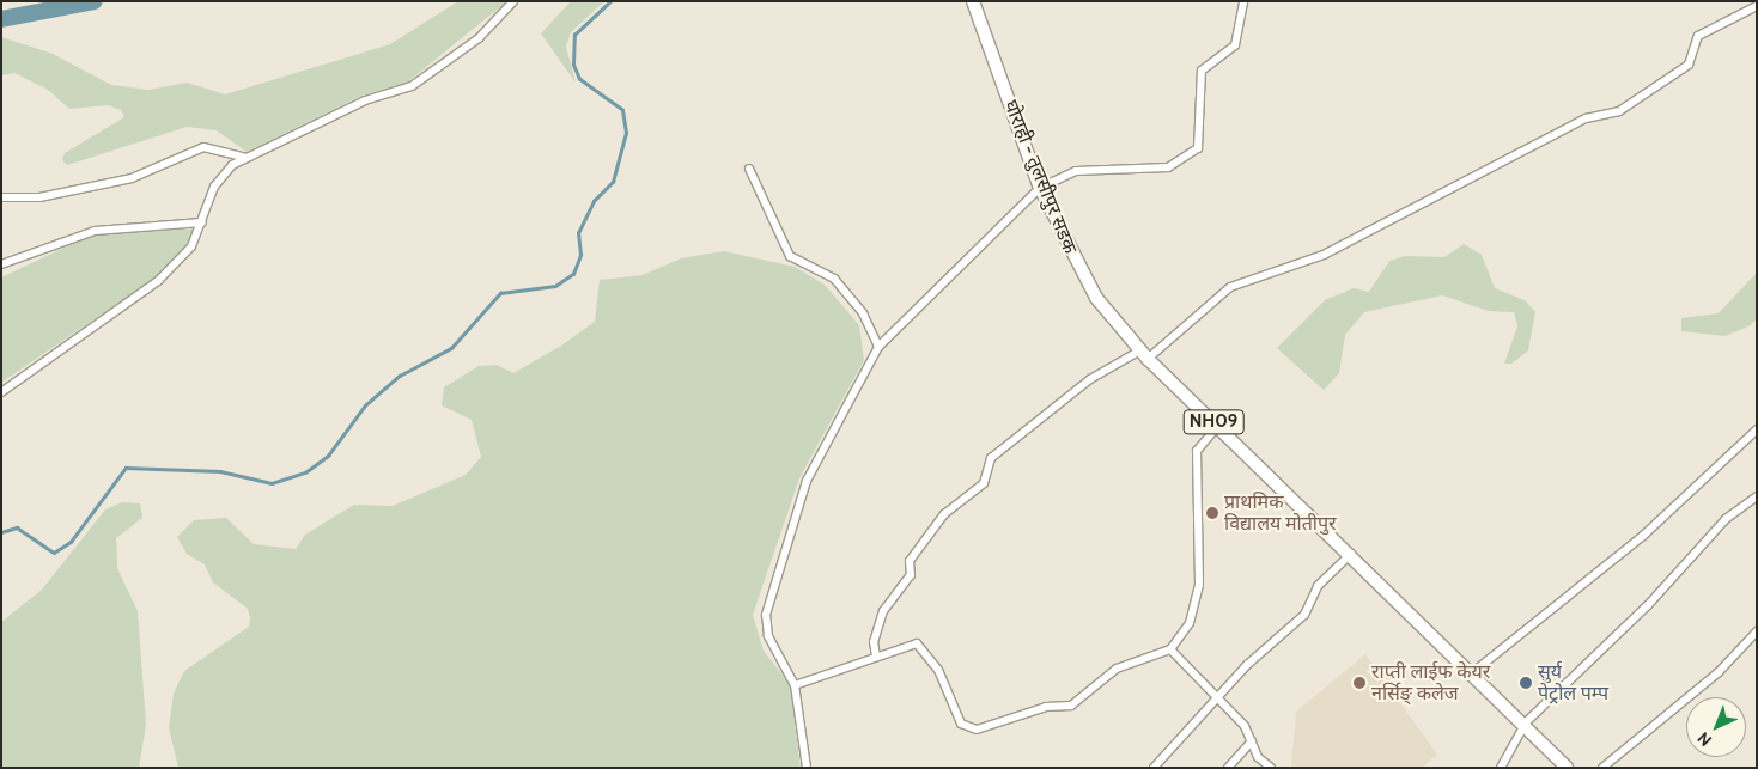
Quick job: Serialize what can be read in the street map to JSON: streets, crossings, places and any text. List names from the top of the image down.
{
  "streets": {
    "main road": ["घोराही - तुलसीपुर सडक", "NH09"]
  },
  "places": ["प्राथमिक विद्यालय मोतीपुर", "राप्ती लाईफ केयर नर्सिङ् कलेज", "सुर्य पेट्रोल पम्प"],
  "north": "bottom left"
}
